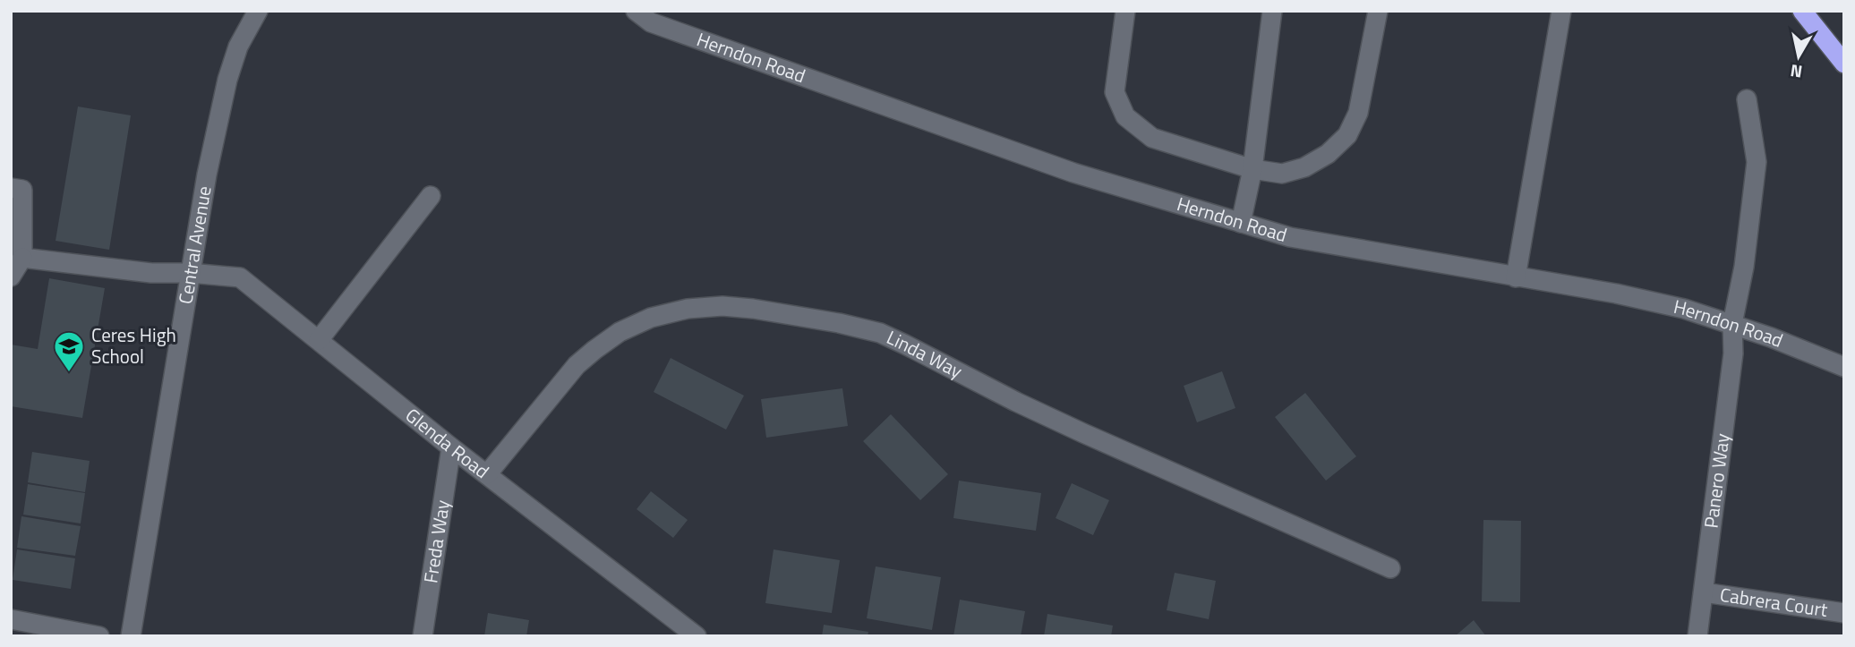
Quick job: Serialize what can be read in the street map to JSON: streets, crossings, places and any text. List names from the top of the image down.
{
  "streets": {
    "street": [
      "Herndon Road",
      "Central Avenue",
      "Linda Way",
      "Glenda Road",
      "Panero Way",
      "Freda Way",
      "Cabrera Court"
    ]
  },
  "crossings": [
    ["Herndon Road", "Panero Way"],
    ["Central Avenue", "Glenda Road"],
    ["Linda Way", "Glenda Road"],
    ["Glenda Road", "Freda Way"],
    ["Panero Way", "Cabrera Court"]
  ],
  "places": {
    "school or university": ["Ceres High School"]
  },
  "north": "bottom"
}
